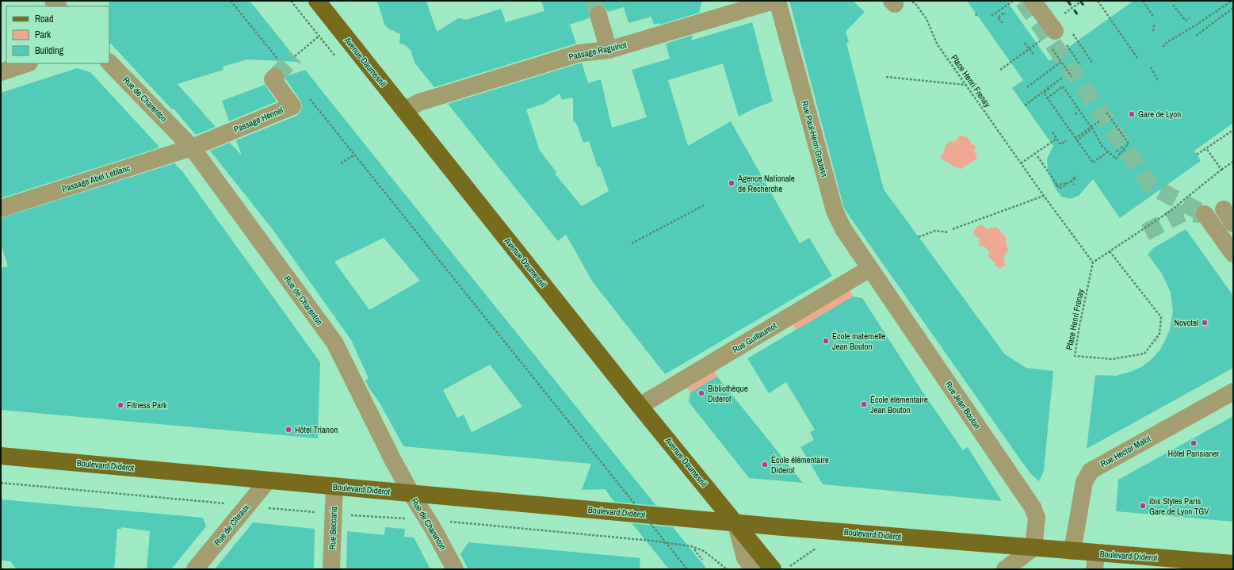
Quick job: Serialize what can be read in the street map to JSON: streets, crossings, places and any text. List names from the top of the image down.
{
  "streets": {
    "main road": ["Avenue Daumesnil", "Boulevard Diderot"],
    "street": [
      "Passage Raguinot",
      "Rue de Charenton",
      "Passage Hennel",
      "Rue Paul-Henri Grauwin",
      "Passage Abel Leblanc",
      "Rue Guillaumot",
      "Rue Jean Bouton",
      "Rue Hector Malot",
      "Rue de Cîteaux",
      "Rue Beccaria"
    ],
    "path": ["Place Henri Frenay"]
  },
  "crossings": [
    ["Passage Raguinot", "Avenue Daumesnil"],
    ["Avenue Daumesnil", "Rue Guillaumot"],
    ["Avenue Daumesnil", "Boulevard Diderot"],
    ["Rue de Charenton", "Passage Hennel"],
    ["Rue de Charenton", "Passage Abel Leblanc"],
    ["Rue de Charenton", "Boulevard Diderot"],
    ["Passage Hennel", "Passage Abel Leblanc"],
    ["Rue Paul-Henri Grauwin", "Rue Guillaumot"],
    ["Rue Paul-Henri Grauwin", "Rue Jean Bouton"],
    ["Rue Guillaumot", "Rue Jean Bouton"],
    ["Rue Jean Bouton", "Boulevard Diderot"],
    ["Rue Hector Malot", "Boulevard Diderot"],
    ["Boulevard Diderot", "Rue de Cîteaux"],
    ["Boulevard Diderot", "Rue Beccaria"]
  ],
  "places": [
    "Gare de Lyon",
    "Agence Nationale de Recherche",
    "Novotel",
    "École maternelle Jean Bouton",
    "Bibliothèque Diderot",
    "École élémentaire Jean Bouton",
    "Fitness Park",
    "Hôtel Trianon",
    "Hôtel Parisianer",
    "École élémentaire Diderot",
    "ibis Styles Paris Gare de Lyon TGV"
  ],
  "legend": ["Road", "Park", "Building"]
}
